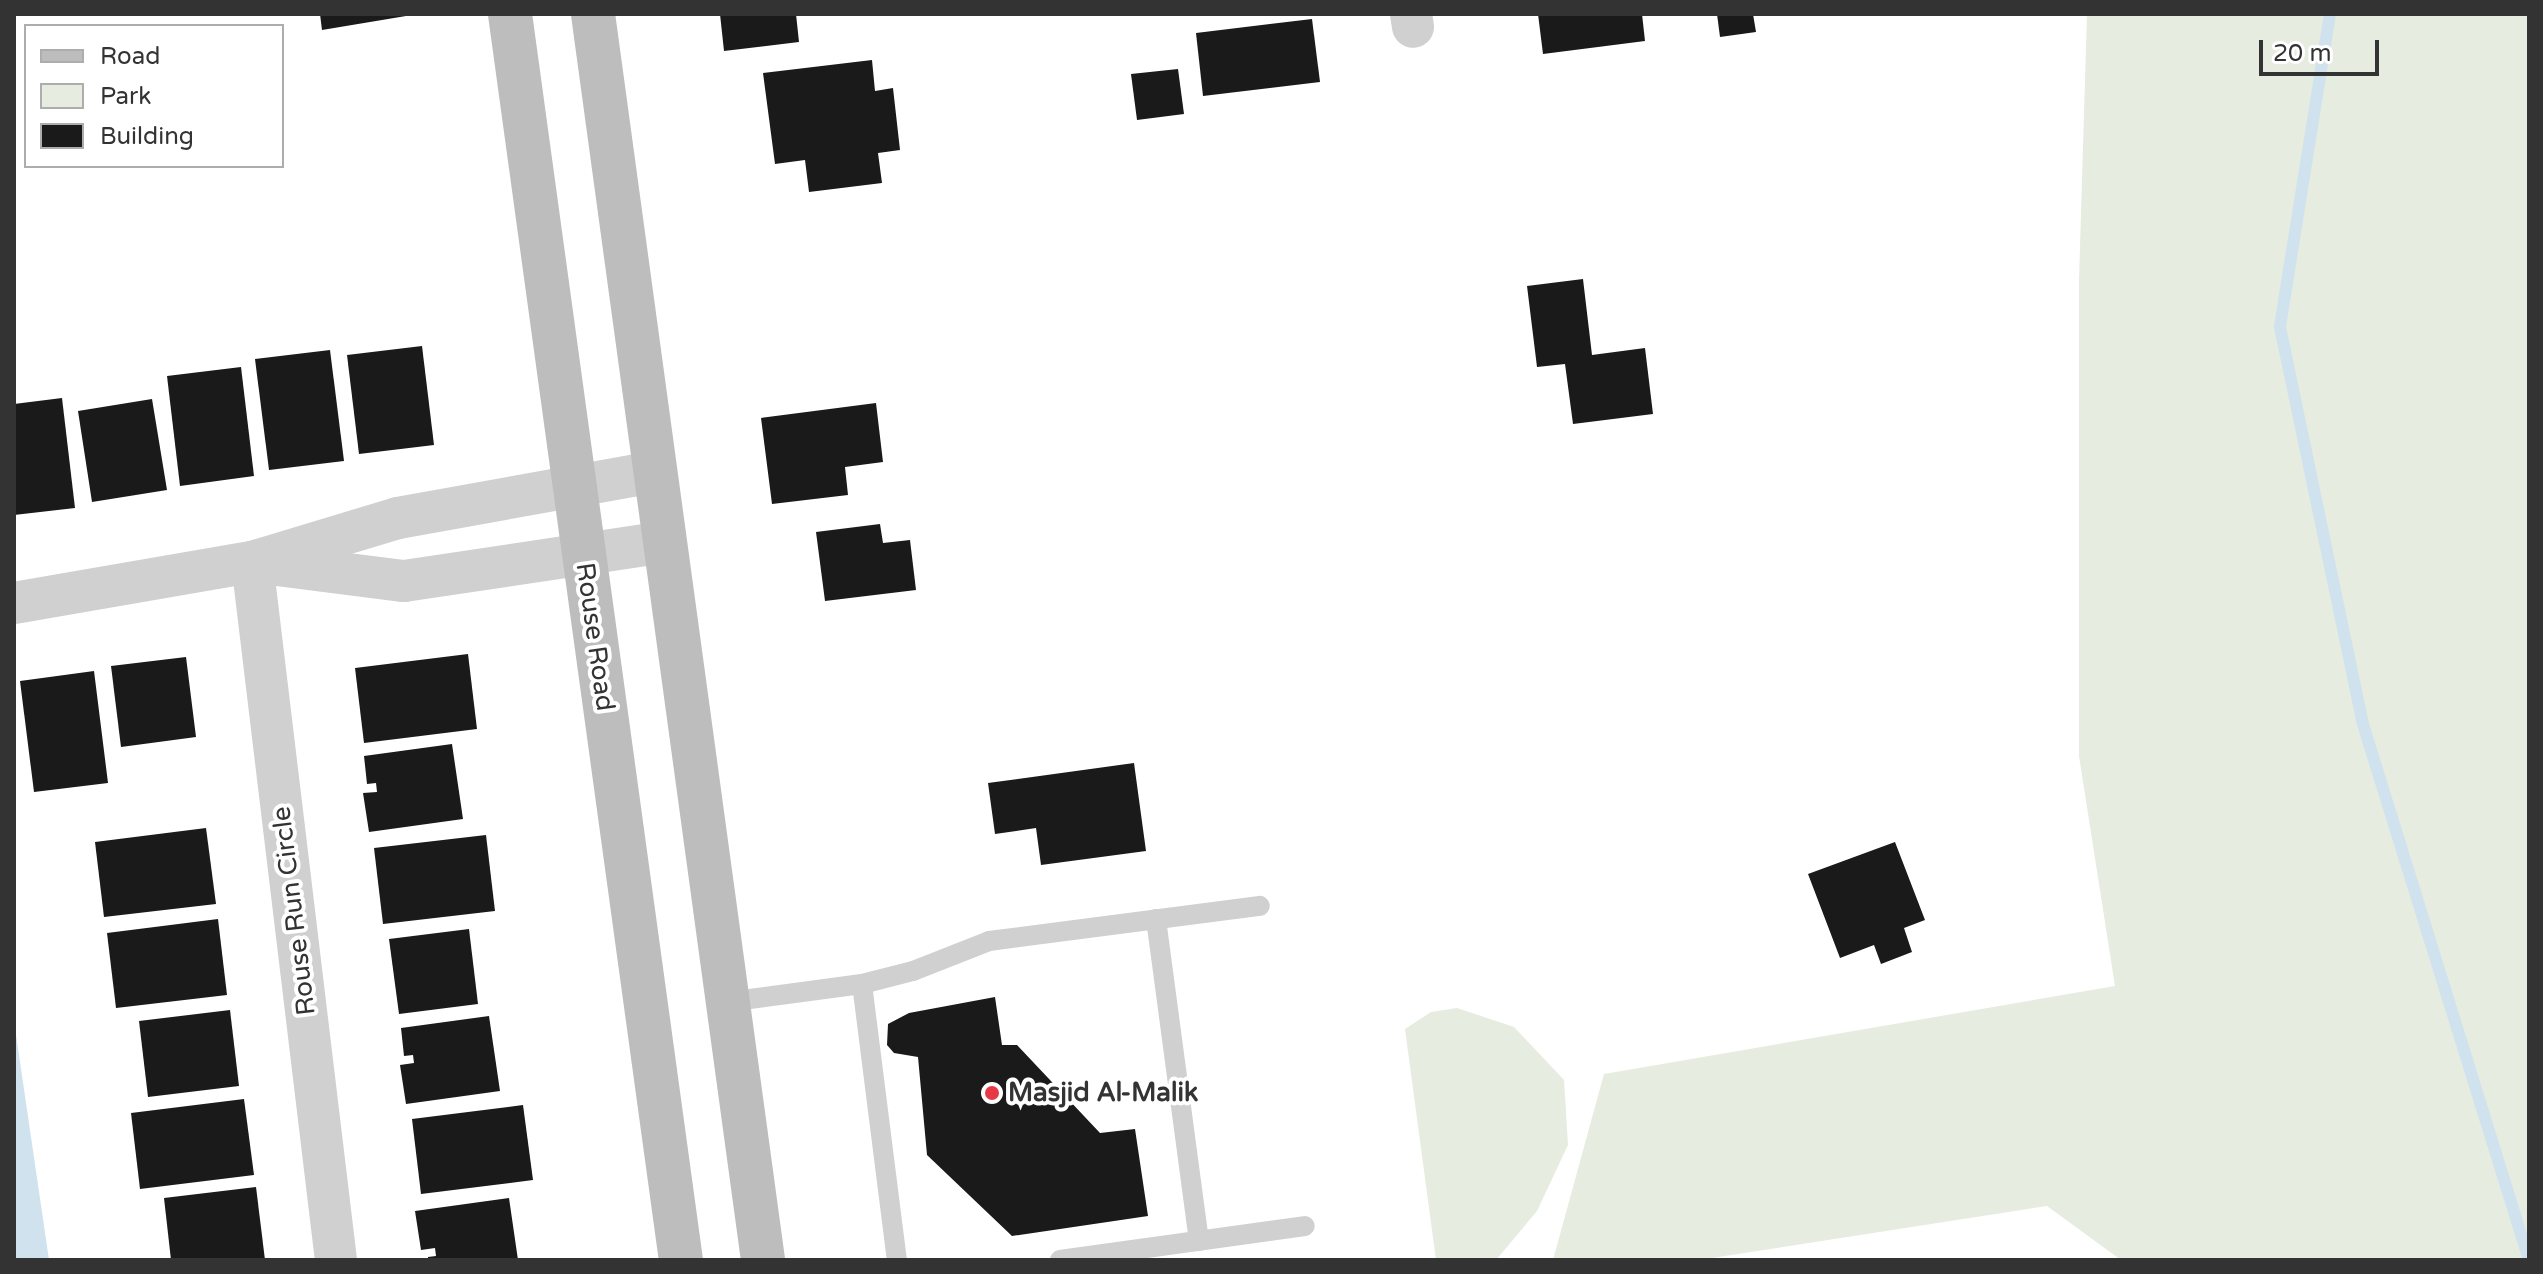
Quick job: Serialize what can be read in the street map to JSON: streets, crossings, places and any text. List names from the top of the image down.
{
  "streets": {
    "street": ["Rouse Road", "Rouse Run Circle"]
  },
  "places": ["Masjid Al-Malik"],
  "legend": ["Road", "Park", "Building"],
  "scale_bar": "20 m"
}
